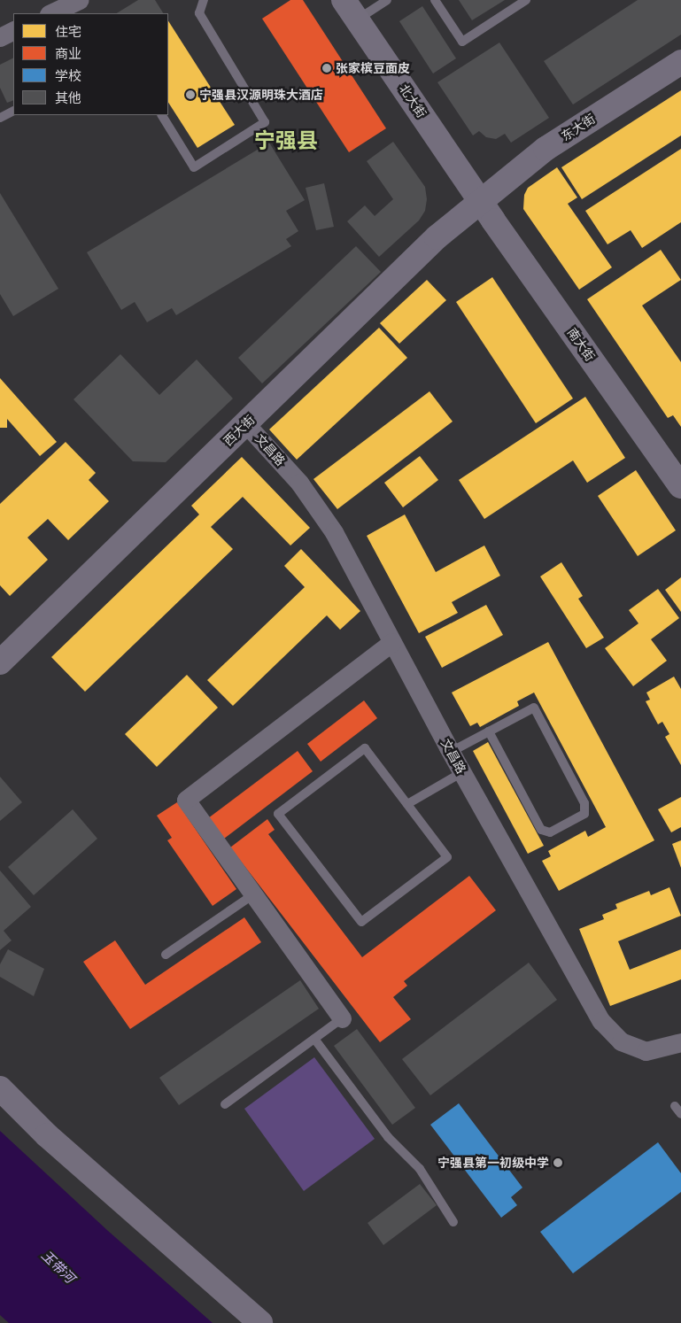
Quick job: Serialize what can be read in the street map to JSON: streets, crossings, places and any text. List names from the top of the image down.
{
  "streets": {
    "street": [
      "北大街",
      "东大街",
      "南大街",
      "西大街",
      "文昌路"
    ]
  },
  "crossings": [
    ["北大街", "东大街"],
    ["北大街", "南大街"],
    ["北大街", "西大街"],
    ["东大街", "南大街"],
    ["东大街", "西大街"],
    ["南大街", "西大街"],
    ["西大街", "文昌路"]
  ],
  "districts": ["宁强县"],
  "water": ["玉带河"],
  "places": ["张家槟豆面皮", "宁强县汉源明珠大酒店", "宁强县第一初级中学"],
  "legend": [
    "住宅",
    "商业",
    "学校",
    "其他"
  ]
}
